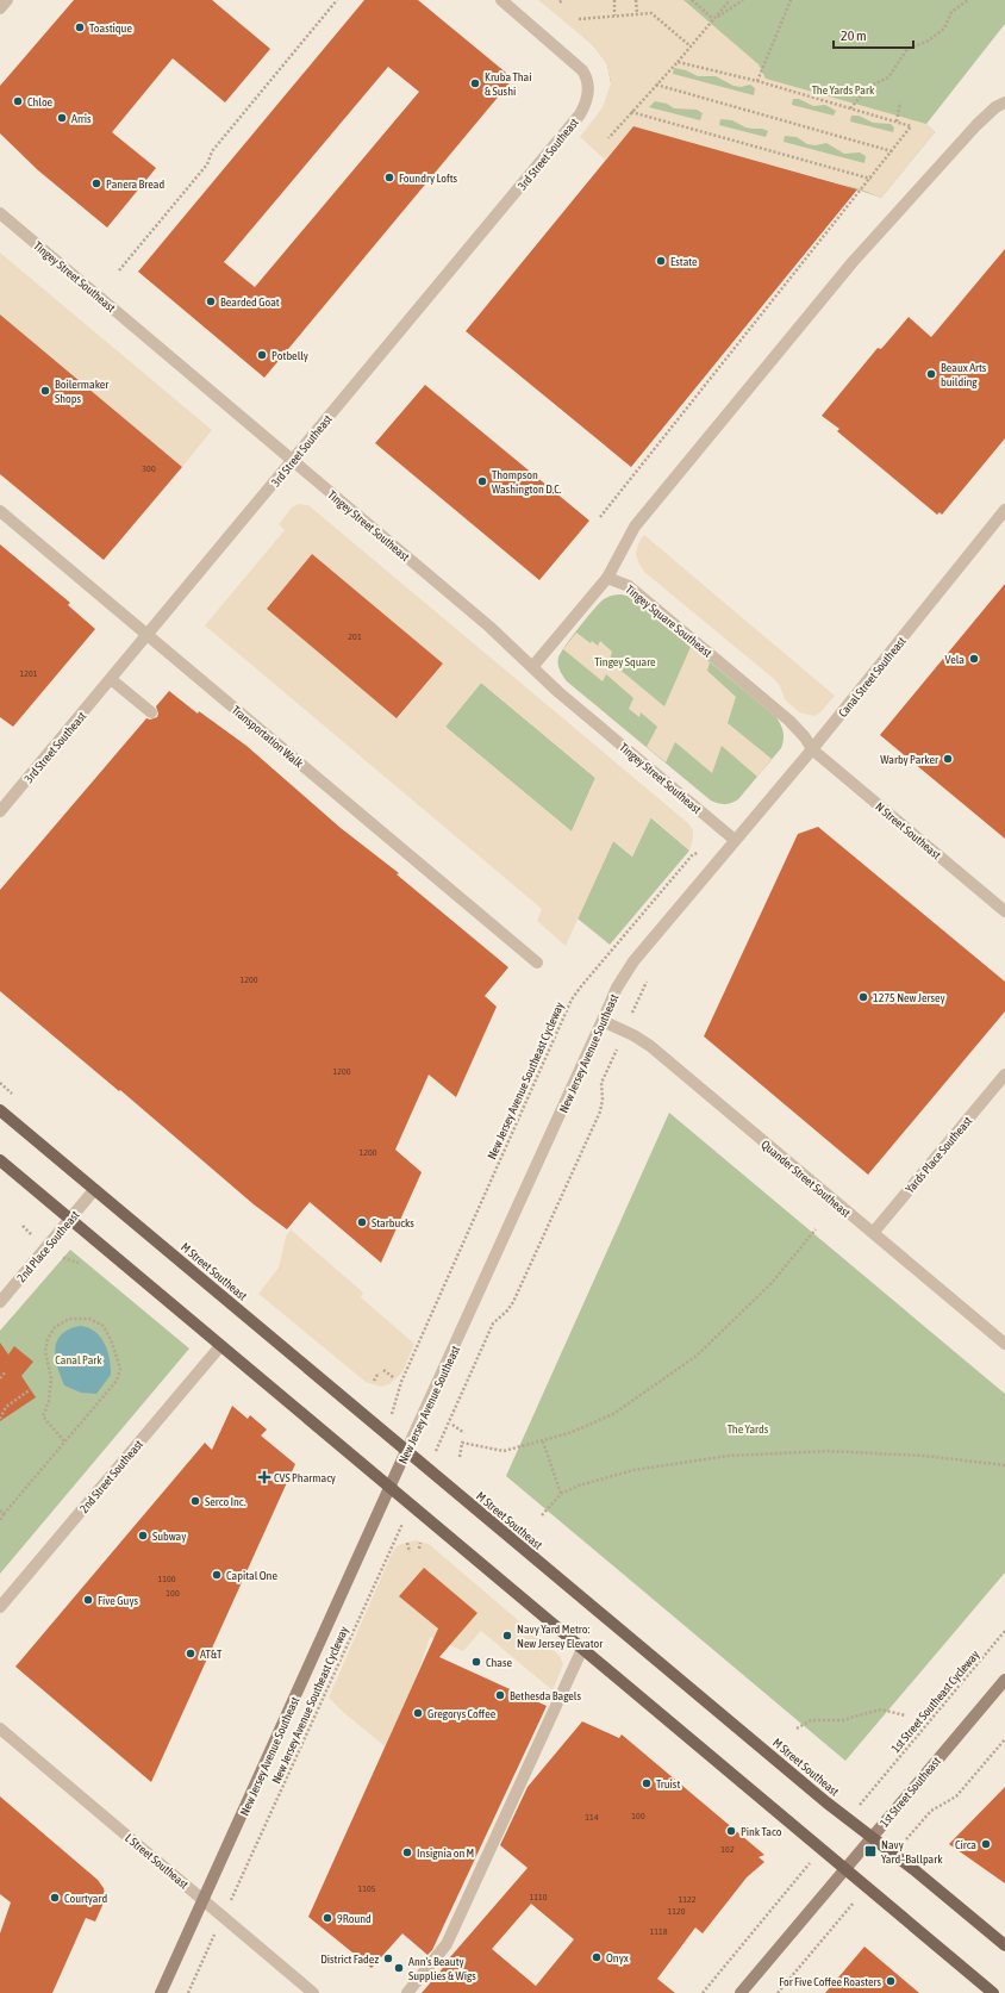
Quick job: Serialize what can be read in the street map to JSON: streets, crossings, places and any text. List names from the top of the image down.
{
  "streets": {
    "main road": ["New Jersey Avenue Southeast", "M Street Southeast", "1st Street Southeast"],
    "street": [
      "3rd Street Southeast",
      "Tingey Street Southeast",
      "Tingey Square Southeast",
      "Canal Street Southeast",
      "Transportation Walk",
      "N Street Southeast",
      "Yards Place Southeast",
      "Quander Street Southeast",
      "2nd Place Southeast",
      "2nd Street Southeast",
      "L Street Southeast"
    ],
    "path": ["New Jersey Avenue Southeast Cycleway", "1st Street Southeast Cycleway"]
  },
  "crossings": [
    ["3rd Street Southeast", "Tingey Street Southeast"],
    ["3rd Street Southeast", "Transportation Walk"],
    ["Tingey Street Southeast", "Canal Street Southeast"],
    ["Tingey Street Southeast", "New Jersey Avenue Southeast"],
    ["Tingey Square Southeast", "Canal Street Southeast"],
    ["Tingey Square Southeast", "N Street Southeast"],
    ["Canal Street Southeast", "N Street Southeast"],
    ["Canal Street Southeast", "New Jersey Avenue Southeast"],
    ["New Jersey Avenue Southeast", "Quander Street Southeast"],
    ["New Jersey Avenue Southeast", "M Street Southeast"],
    ["New Jersey Avenue Southeast", "L Street Southeast"],
    ["Yards Place Southeast", "Quander Street Southeast"],
    ["2nd Place Southeast", "M Street Southeast"],
    ["M Street Southeast", "1st Street Southeast"]
  ],
  "parks": [
    "The Yards Park",
    "Tingey Square",
    "Canal Park",
    "The Yards"
  ],
  "places": {
    "other": [
      "Toastique",
      "Kruba Thai & Sushi",
      "Chloe",
      "Arris",
      "Foundry Lofts",
      "Panera Bread",
      "Estate",
      "Bearded Goat",
      "Potbelly",
      "Beaux Arts building",
      "Boilermaker Shops",
      "Thompson Washington D.C.",
      "Vela",
      "Warby Parker",
      "1275 New Jersey",
      "Starbucks",
      "Serco Inc.",
      "Subway",
      "Capital One",
      "Five Guys",
      "Navy Yard Metro: New Jersey Elevator",
      "AT&T",
      "Chase",
      "Bethesda Bagels",
      "Gregorys Coffee",
      "Truist",
      "Pink Taco",
      "Circa",
      "Insignia on M",
      "Courtyard",
      "9Round",
      "Onyx",
      "District Fadez",
      "Ann's Beauty Supplies & Wigs",
      "For Five Coffee Roasters"
    ],
    "health": ["CVS Pharmacy"],
    "transit": ["Navy Yard–Ballpark"]
  },
  "house_numbers": [
    "300",
    "201",
    "1201",
    "1200",
    "1200",
    "1200",
    "1100",
    "100",
    "100",
    "114",
    "102",
    "1105",
    "1110",
    "1122",
    "1120",
    "1118"
  ],
  "scale_bar": "20 m"
}
